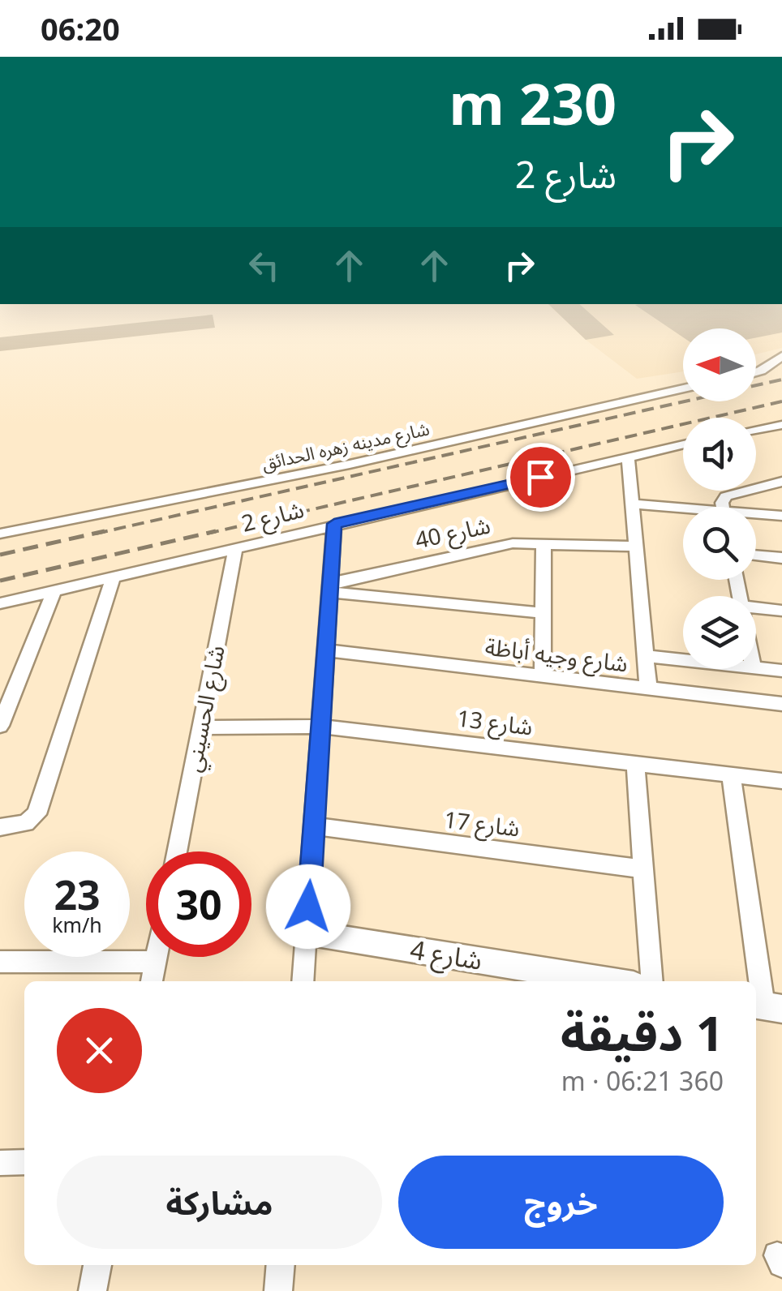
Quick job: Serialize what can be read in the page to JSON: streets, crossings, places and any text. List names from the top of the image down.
{
  "streets": {
    "street": [
      "شارع مدينه زهره الحدائق",
      "شارع 2",
      "شارع 40",
      "شارع وجيه أباظة",
      "شارع الحسيني",
      "شارع 13",
      "شارع 17",
      "شارع 4"
    ]
  },
  "crossings": [
    ["شارع 2", "شارع الحسيني"],
    ["شارع الحسيني", "شارع 13"]
  ],
  "north": "left",
  "page": {
    "status": "06:20",
    "turn": ["230 m", "شارع 2"],
    "speed": "23 km/h",
    "limit": "30",
    "heading": ["1 دقيقة", "360 m · 06:21"],
    "buttons": ["خروج", "مشاركة"]
  }
}
